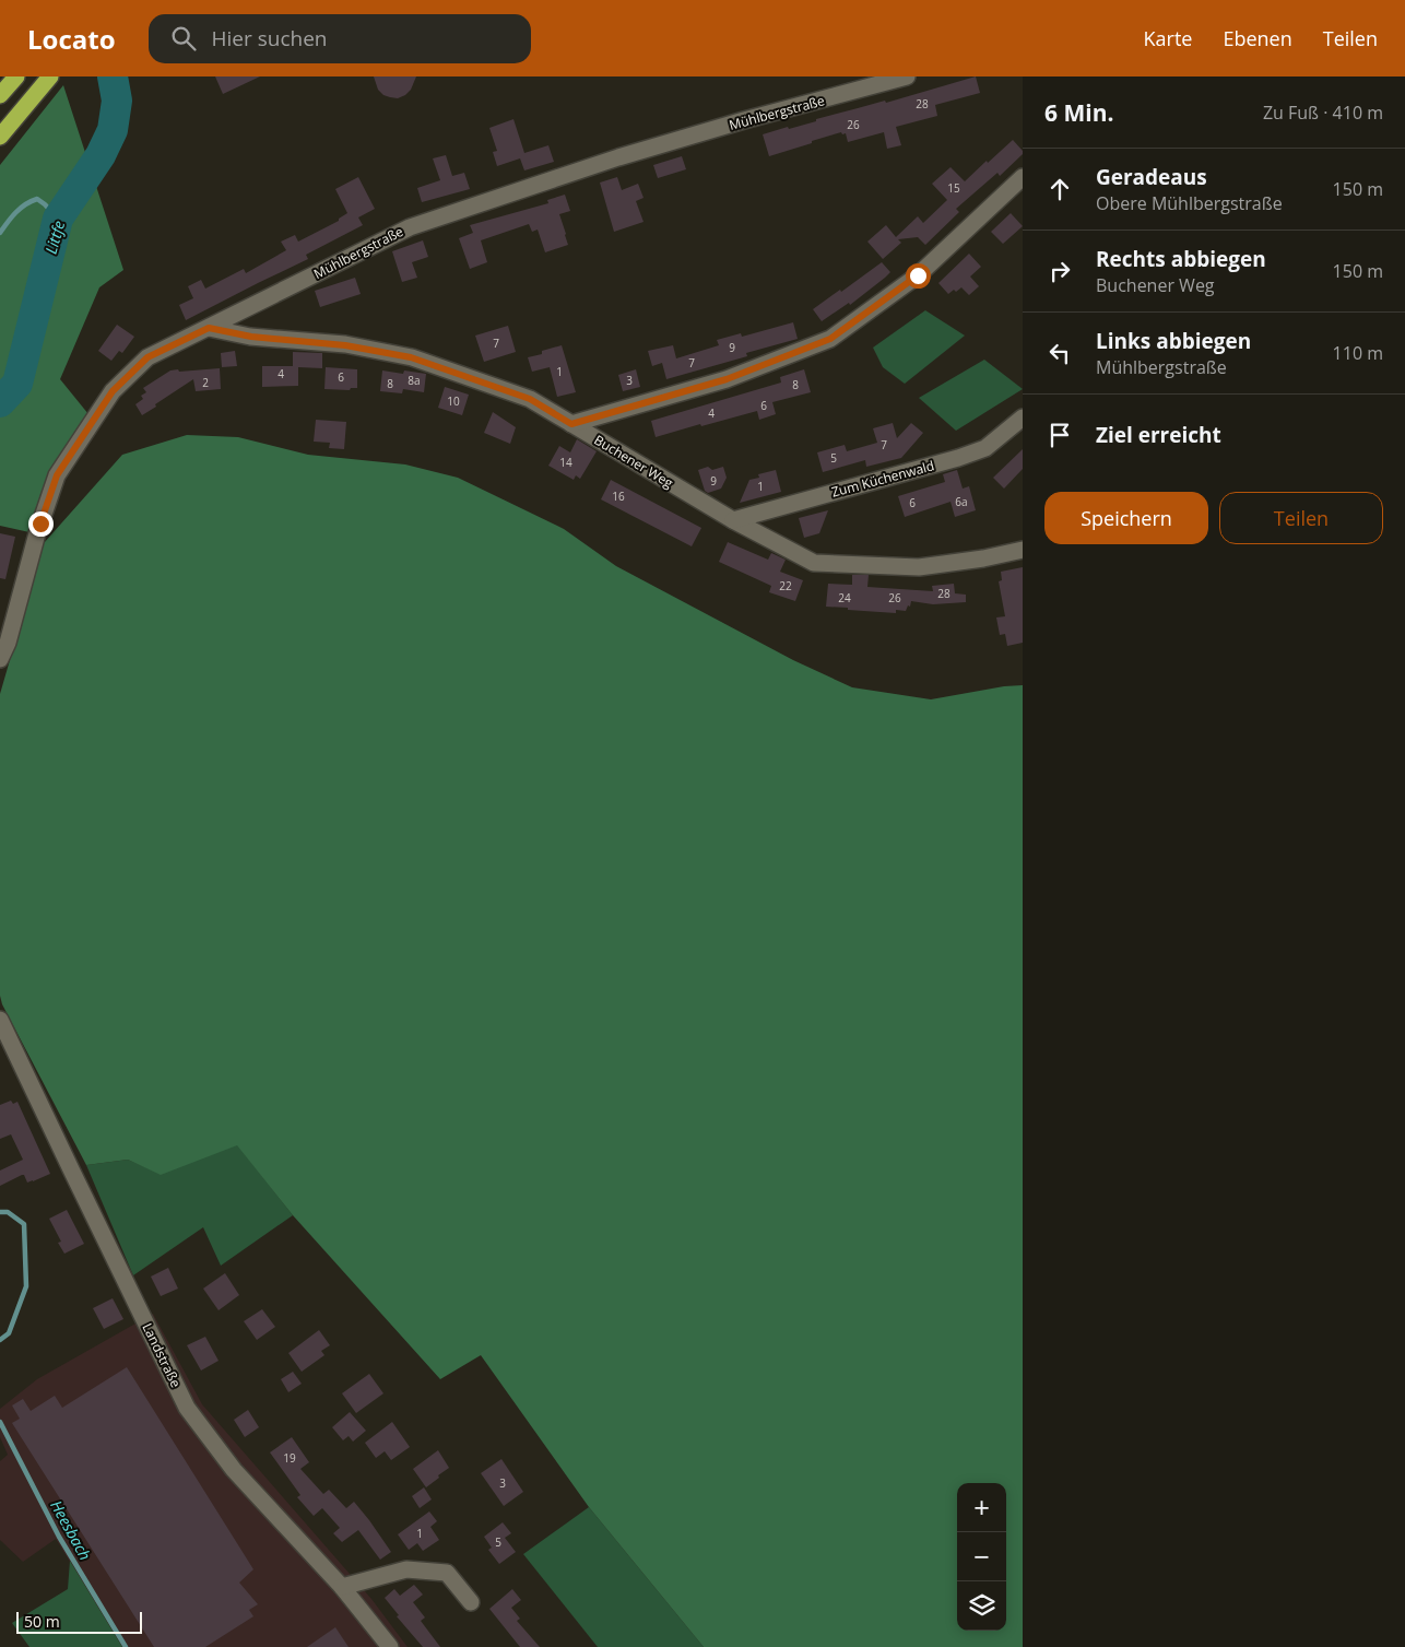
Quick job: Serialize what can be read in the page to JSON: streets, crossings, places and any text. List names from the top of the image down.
{
  "streets": {
    "street": [
      "Mühlbergstraße",
      "Buchener Weg",
      "Zum Küchenwald",
      "Landstraße"
    ]
  },
  "crossings": [
    ["Mühlbergstraße", "Buchener Weg"],
    ["Buchener Weg", "Zum Küchenwald"]
  ],
  "water": ["Littfe", "Heesbach"],
  "house_numbers": [
    "28",
    "26",
    "15",
    "7",
    "9",
    "7",
    "1",
    "4",
    "6",
    "8a",
    "3",
    "2",
    "8",
    "8",
    "10",
    "6",
    "4",
    "7",
    "5",
    "14",
    "9",
    "1",
    "16",
    "6a",
    "6",
    "22",
    "28",
    "24",
    "26",
    "19",
    "3",
    "1",
    "5"
  ],
  "scale_bar": "50 m",
  "page": {
    "header": "Locato",
    "search": "Hier suchen",
    "nav": ["Karte", "Ebenen", "Teilen"],
    "heading": ["6 Min.", "Zu Fuß · 410 m"],
    "list": [
      ["Geradeaus", "Obere Mühlbergstraße", "150 m"],
      ["Rechts abbiegen", "Buchener Weg", "150 m"],
      ["Links abbiegen", "Mühlbergstraße", "110 m"],
      "Ziel erreicht"
    ],
    "buttons": ["Speichern", "Teilen"],
    "map_buttons": ["+", "−"],
    "scale": "50 m"
  }
}
